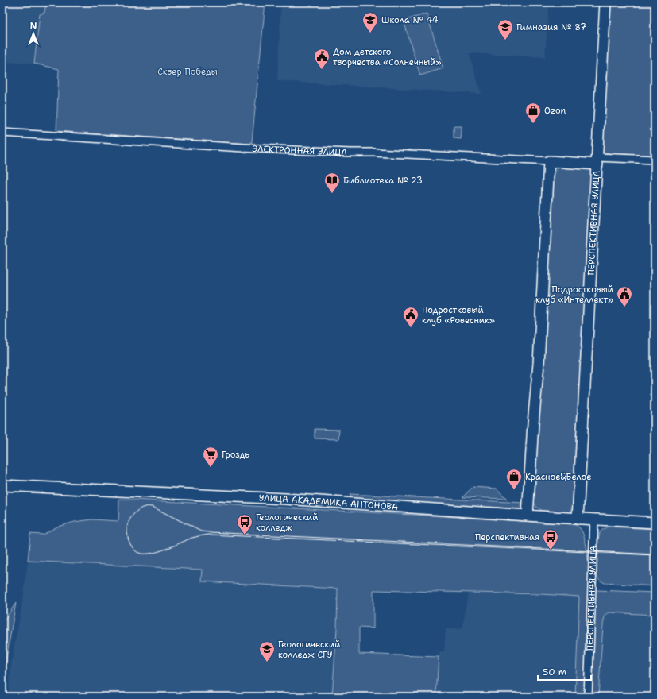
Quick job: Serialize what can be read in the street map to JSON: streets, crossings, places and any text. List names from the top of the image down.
{
  "streets": {
    "street": ["ЭЛЕКТРОННАЯ УЛИЦА", "ПЕРСПЕКТИВНАЯ УЛИЦА", "УЛИЦА АКАДЕМИКА АНТОНОВА"]
  },
  "crossings": [
    ["ЭЛЕКТРОННАЯ УЛИЦА", "ПЕРСПЕКТИВНАЯ УЛИЦА"],
    ["ПЕРСПЕКТИВНАЯ УЛИЦА", "УЛИЦА АКАДЕМИКА АНТОНОВА"]
  ],
  "parks": ["Сквер Победы"],
  "places": {
    "school or university": ["Школа № 44", "Гимназия № 87", "Геологический колледж СГУ"],
    "public building": ["Дом детского творчества «Солнечный»", "Подростковый клуб «Интеллект»", "Подростковый клуб «Ровесник»"],
    "shop": ["Ozon", "Красное&Белое"],
    "library": ["Библиотека № 23"],
    "supermarket": ["Гроздь"],
    "bus stop": ["Геологический колледж", "Перспективная"]
  },
  "scale_bar": "50 m",
  "north": "top"
}
